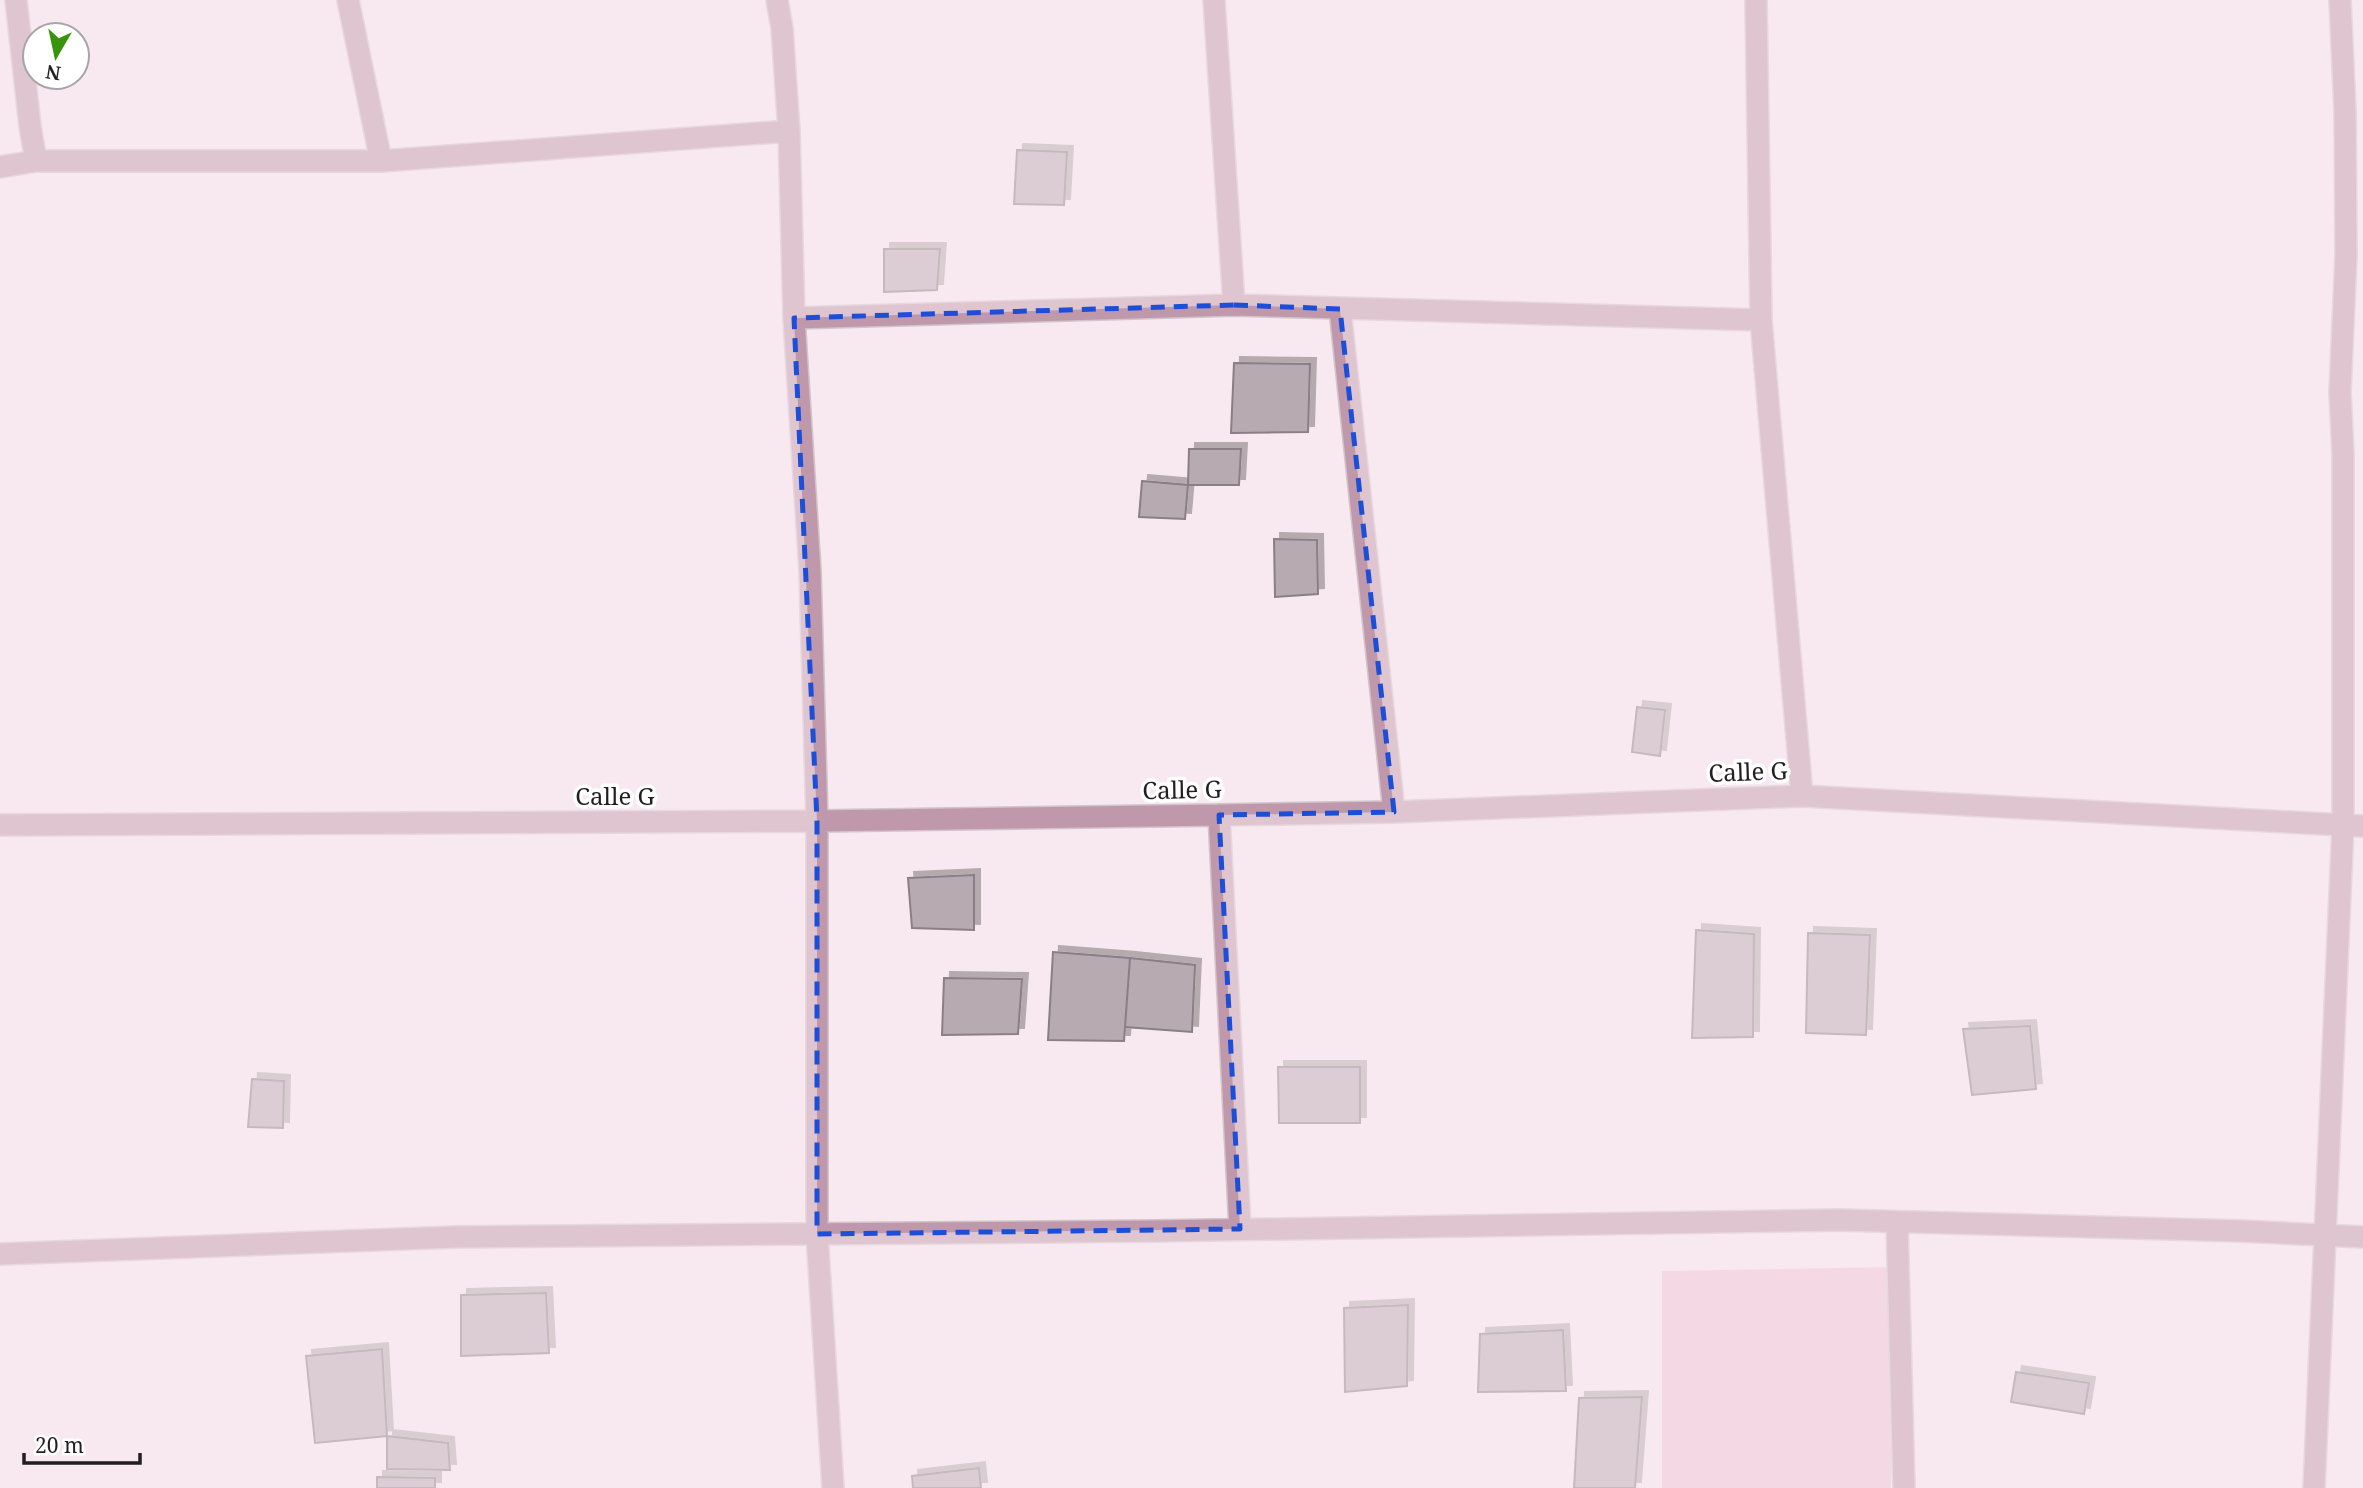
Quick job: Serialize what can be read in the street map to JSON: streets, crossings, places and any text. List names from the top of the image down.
{
  "streets": {
    "street": ["Calle G"]
  },
  "scale_bar": "20 m",
  "north": "bottom"
}
